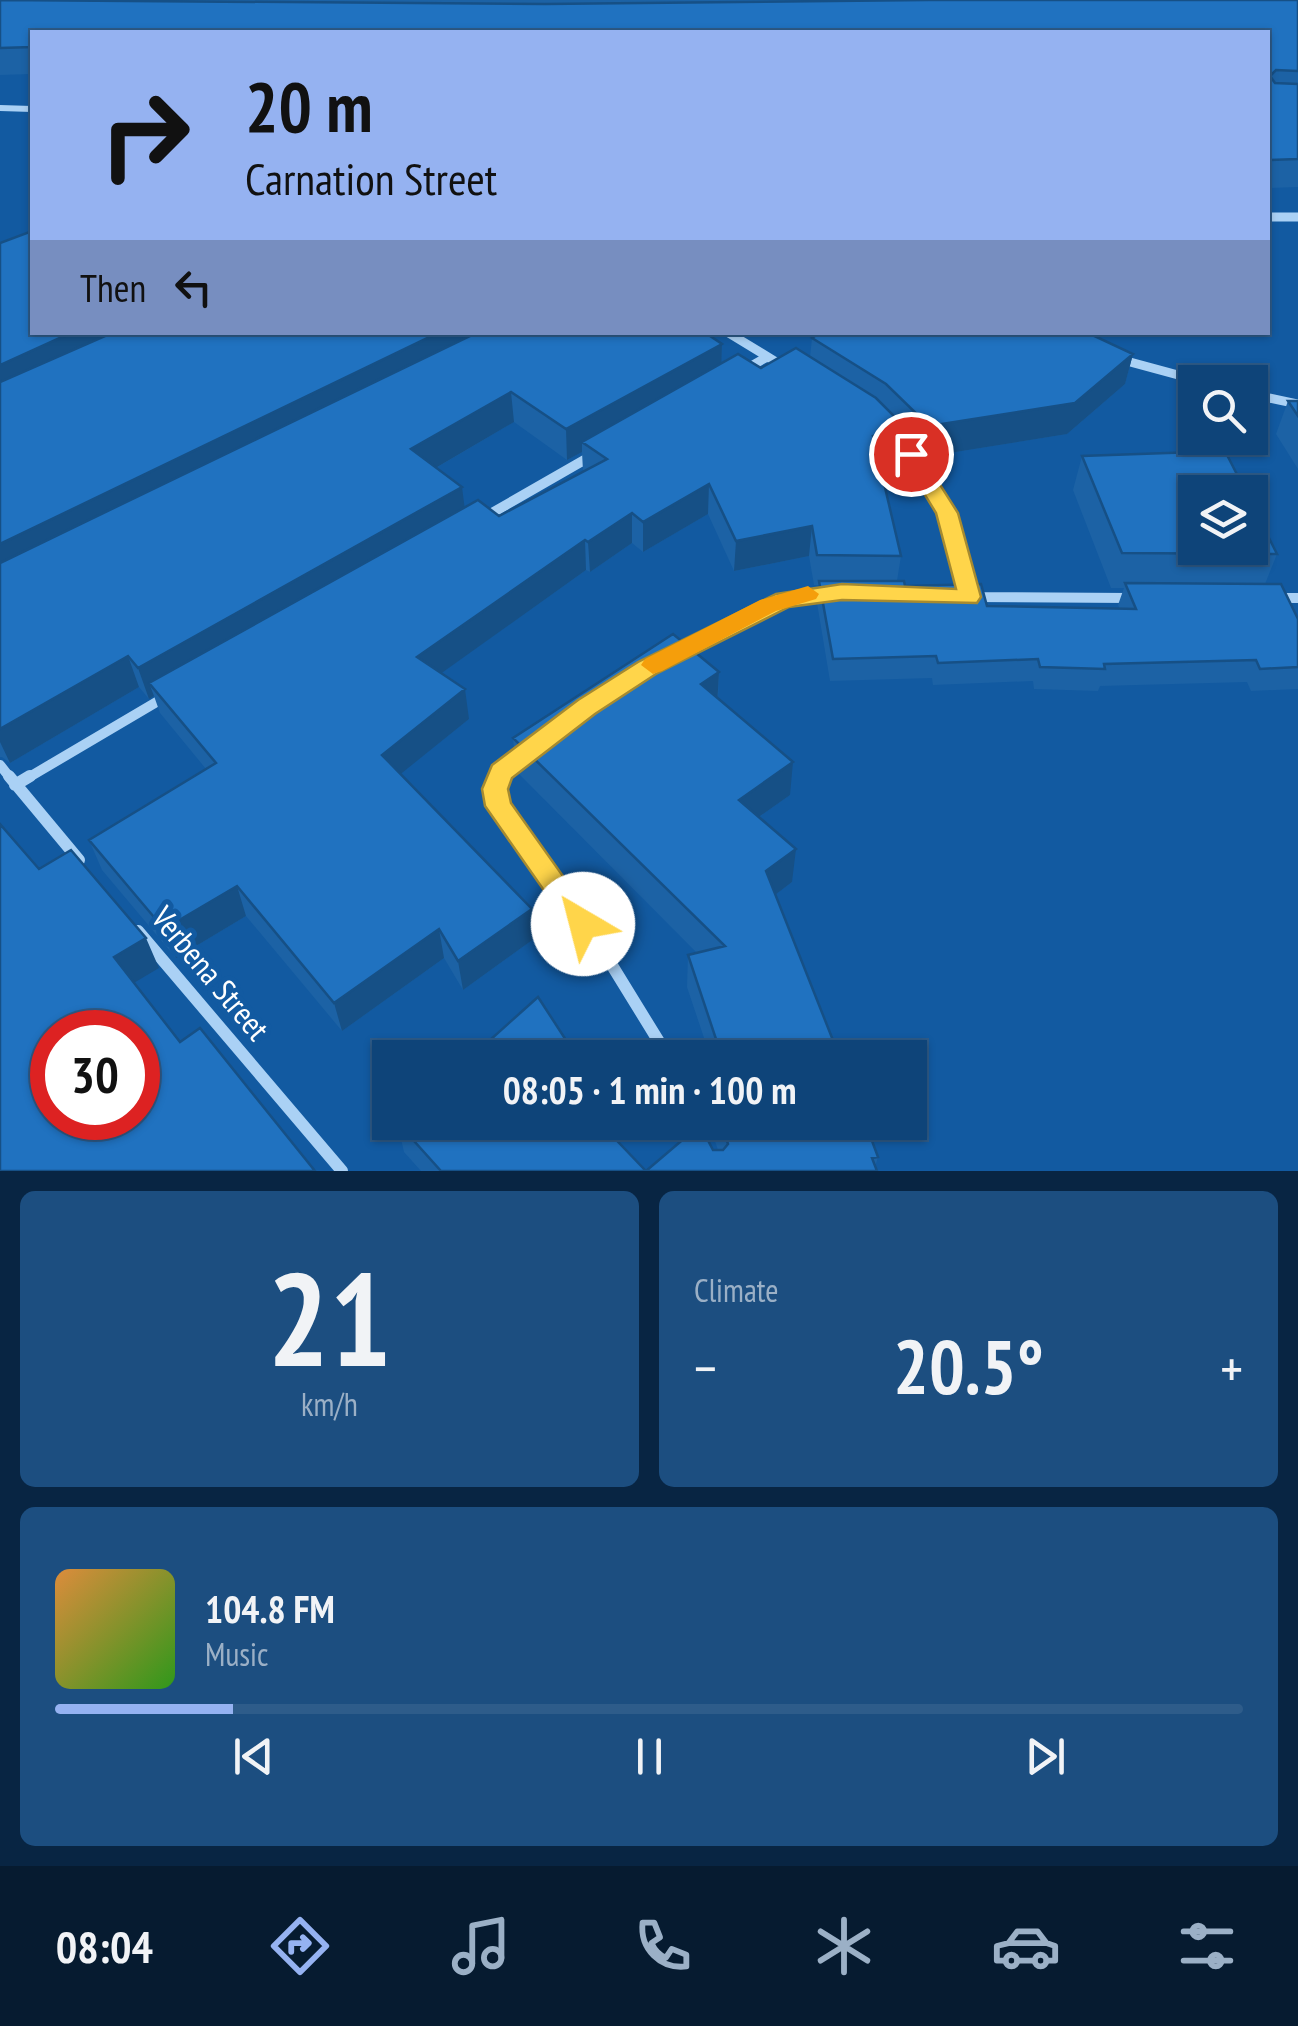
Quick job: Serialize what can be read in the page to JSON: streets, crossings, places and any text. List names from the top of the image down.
{
  "streets": {
    "street": ["Verbena Street"]
  },
  "page": {
    "turn": ["20 m", "Carnation Street"],
    "then": "Then",
    "limit": "30",
    "trip": "08:05 · 1 min · 100 m",
    "tile": [
      ["21", "km/h"],
      "Climate"
    ],
    "heat": ["−", "20.5°", "+"],
    "song": ["104.8 FM", "Music"],
    "tabs": "08:04"
  }
}
